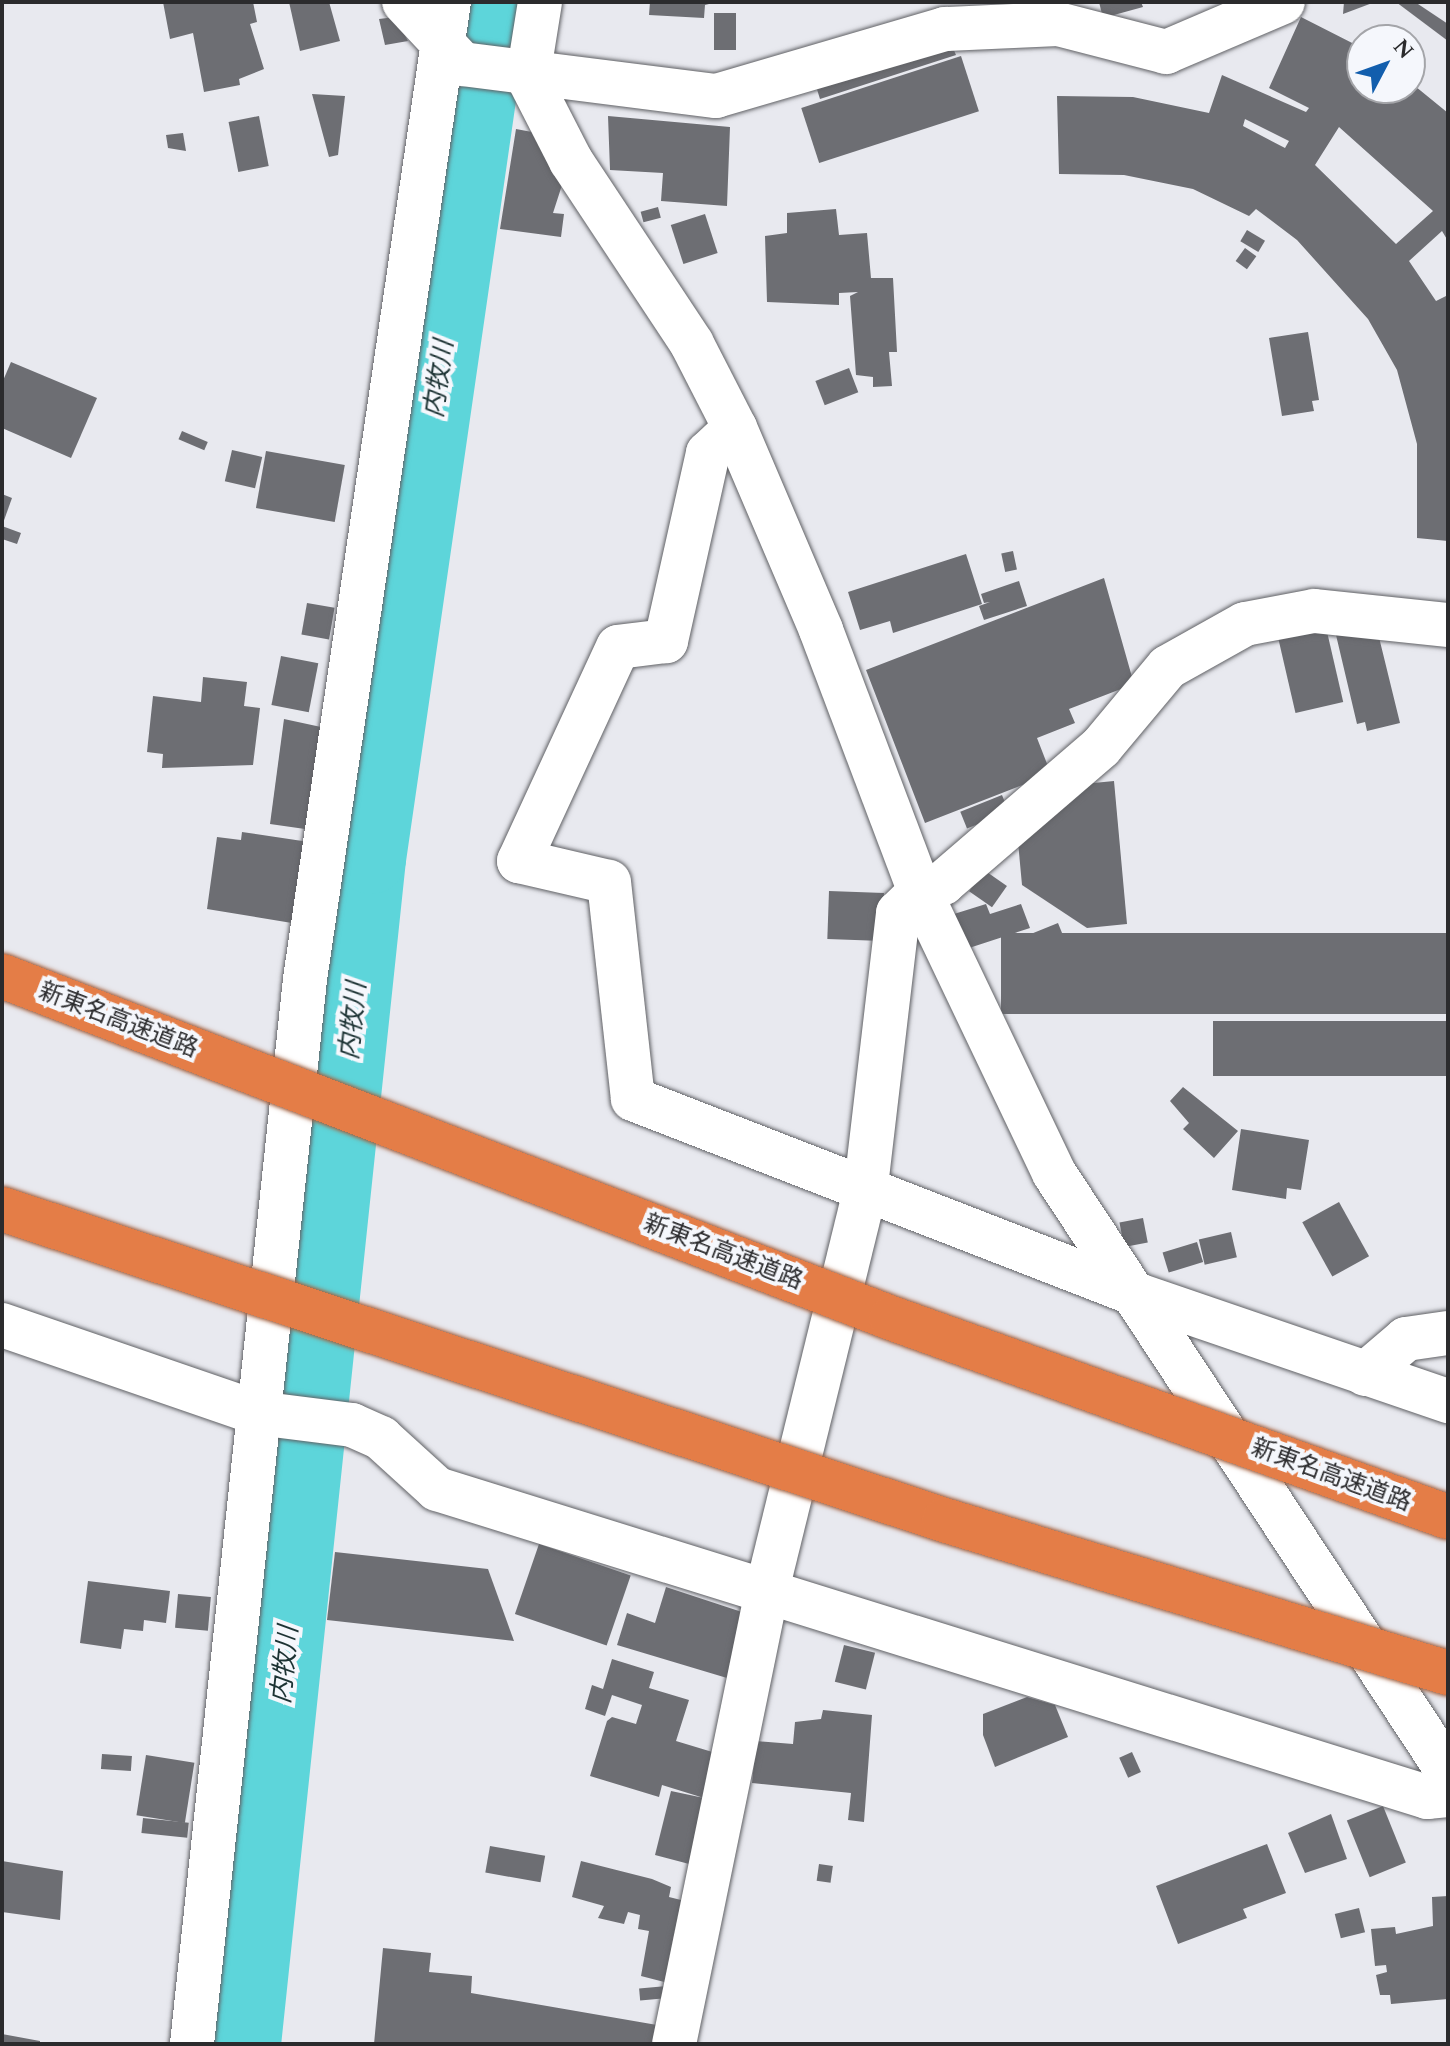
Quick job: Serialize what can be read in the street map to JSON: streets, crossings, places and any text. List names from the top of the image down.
{
  "streets": {
    "highway": ["新東名高速道路"]
  },
  "water": ["内牧川"],
  "north": "top right"
}
